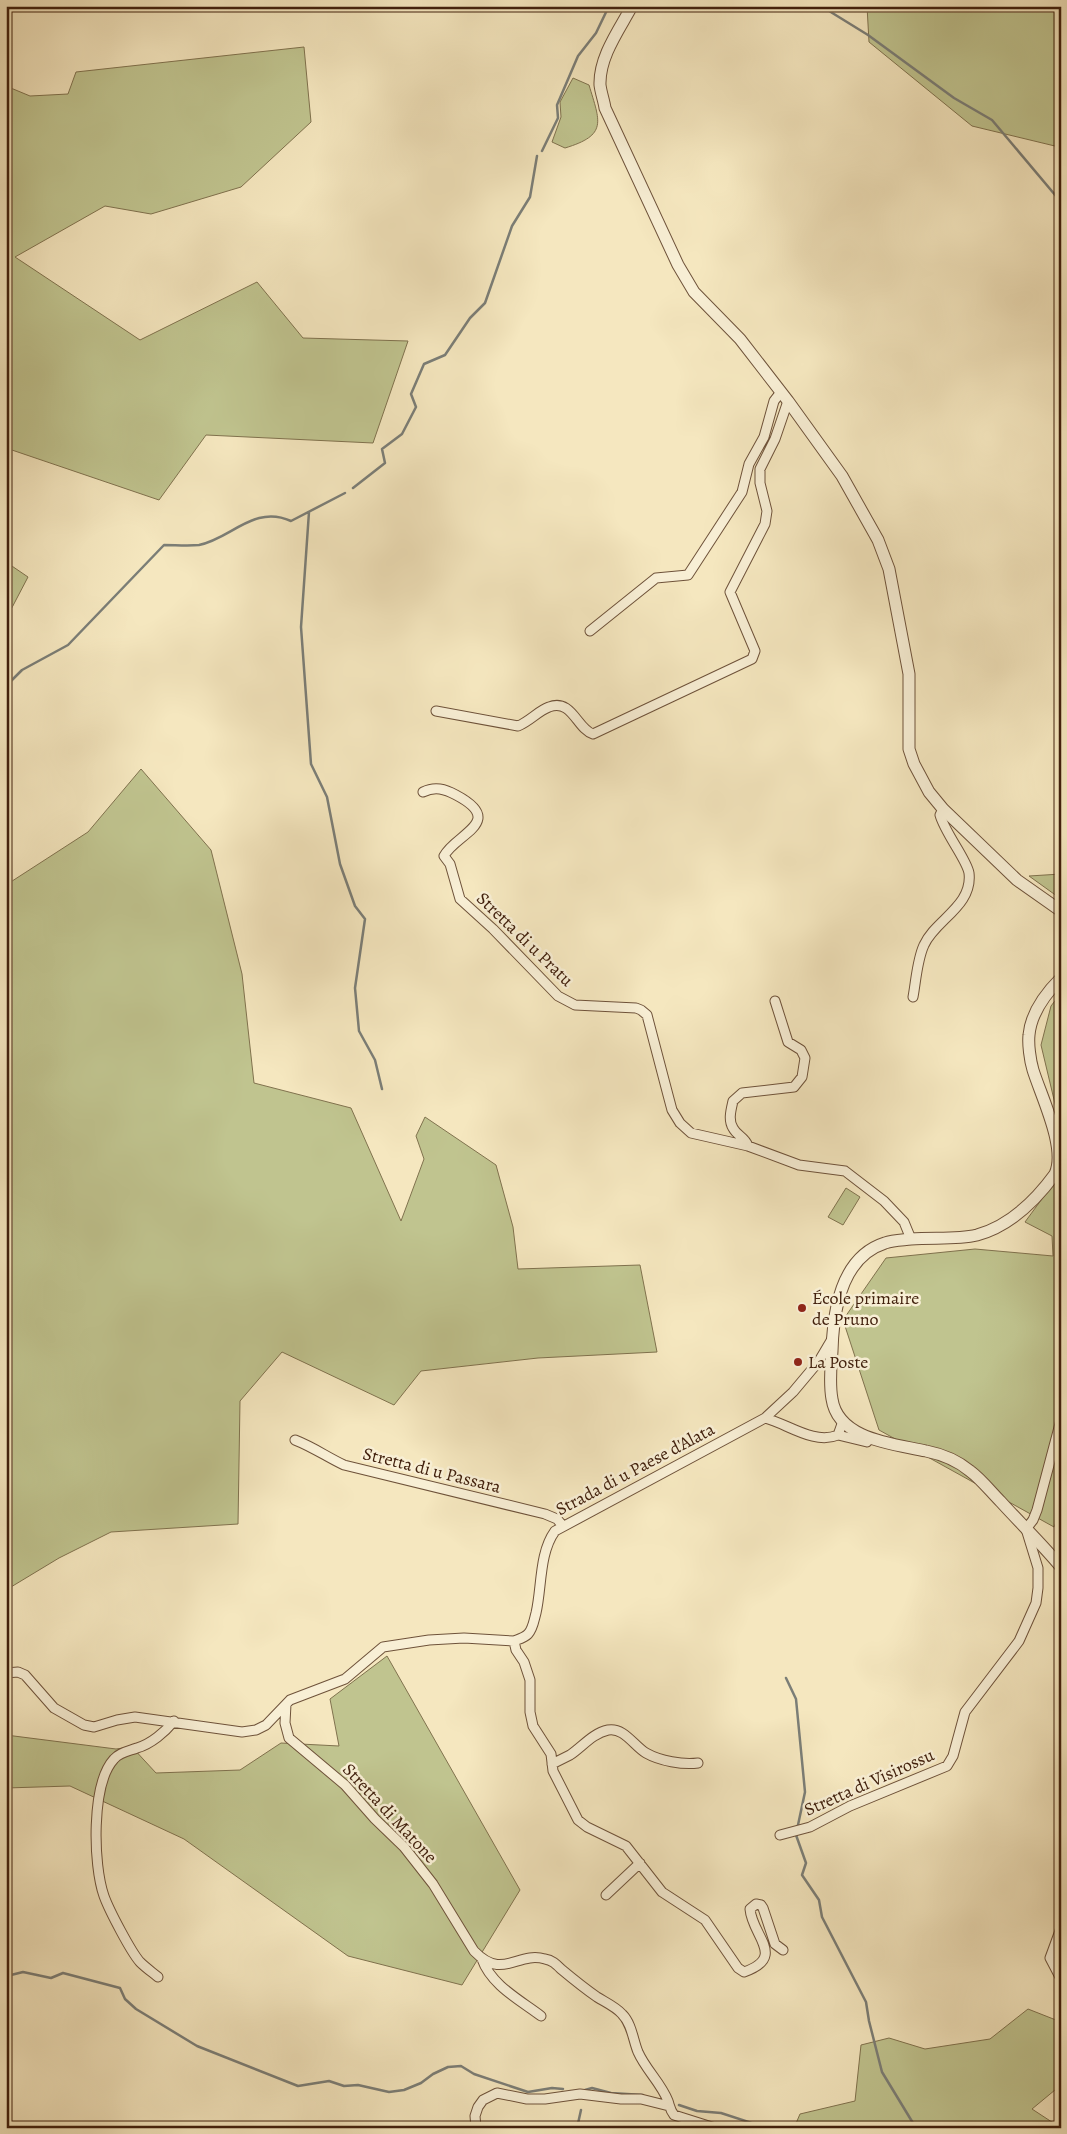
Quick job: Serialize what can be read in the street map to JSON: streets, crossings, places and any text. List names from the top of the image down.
{
  "streets": {
    "street": [
      "Stretta di u Pratu",
      "Strada di u Paese d'Alata",
      "Stretta di u Passara",
      "Stretta di Visirossu",
      "Stretta di Matone"
    ]
  },
  "crossings": [
    ["Strada di u Paese d'Alata", "Stretta di u Passara"]
  ],
  "places": ["École primaire de Pruno", "La Poste"]
}
